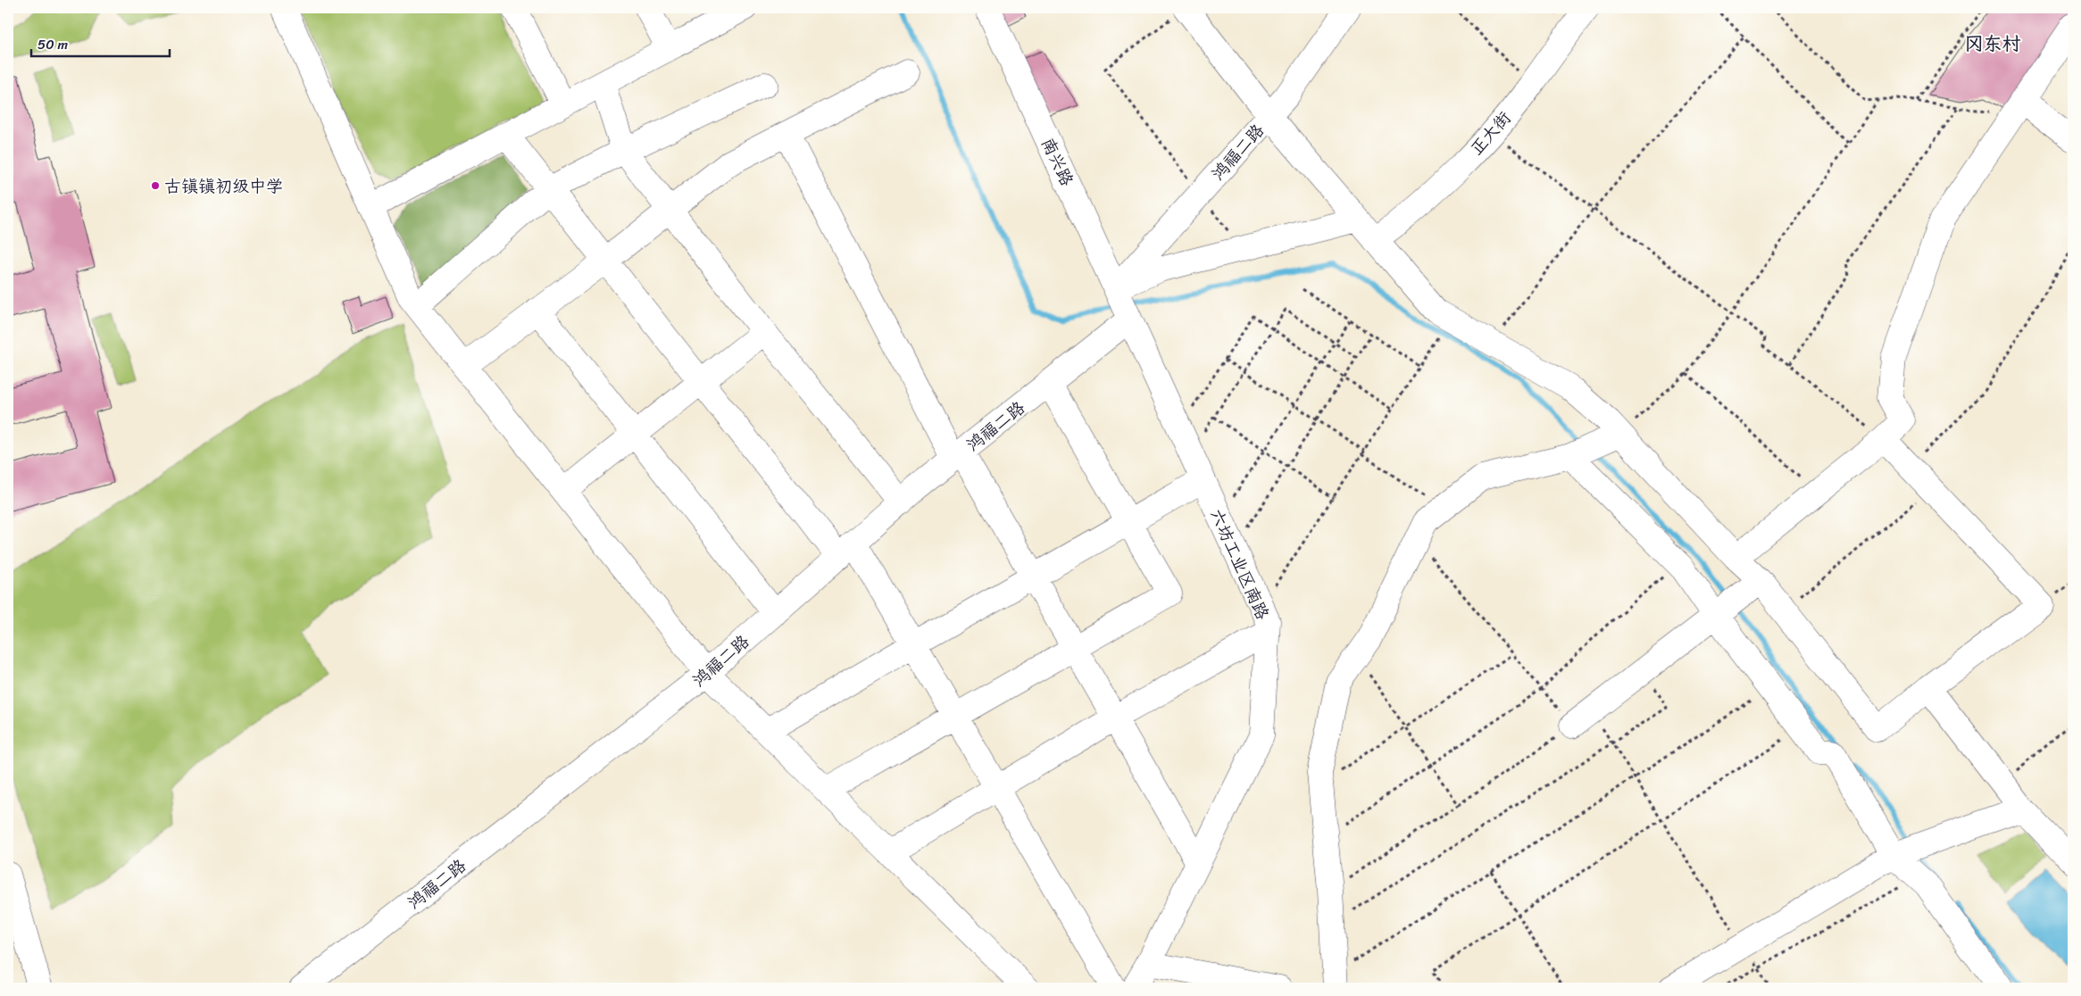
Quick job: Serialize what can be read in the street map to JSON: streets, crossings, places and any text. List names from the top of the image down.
{
  "streets": {
    "street": [
      "正大街",
      "鸿福二路",
      "南兴路",
      "六坊工业区南路"
    ]
  },
  "crossings": [
    ["鸿福二路", "南兴路"],
    ["鸿福二路", "六坊工业区南路"],
    ["南兴路", "六坊工业区南路"]
  ],
  "districts": ["冈东村"],
  "places": ["古镇镇初级中学"],
  "scale_bar": "50 m"
}
